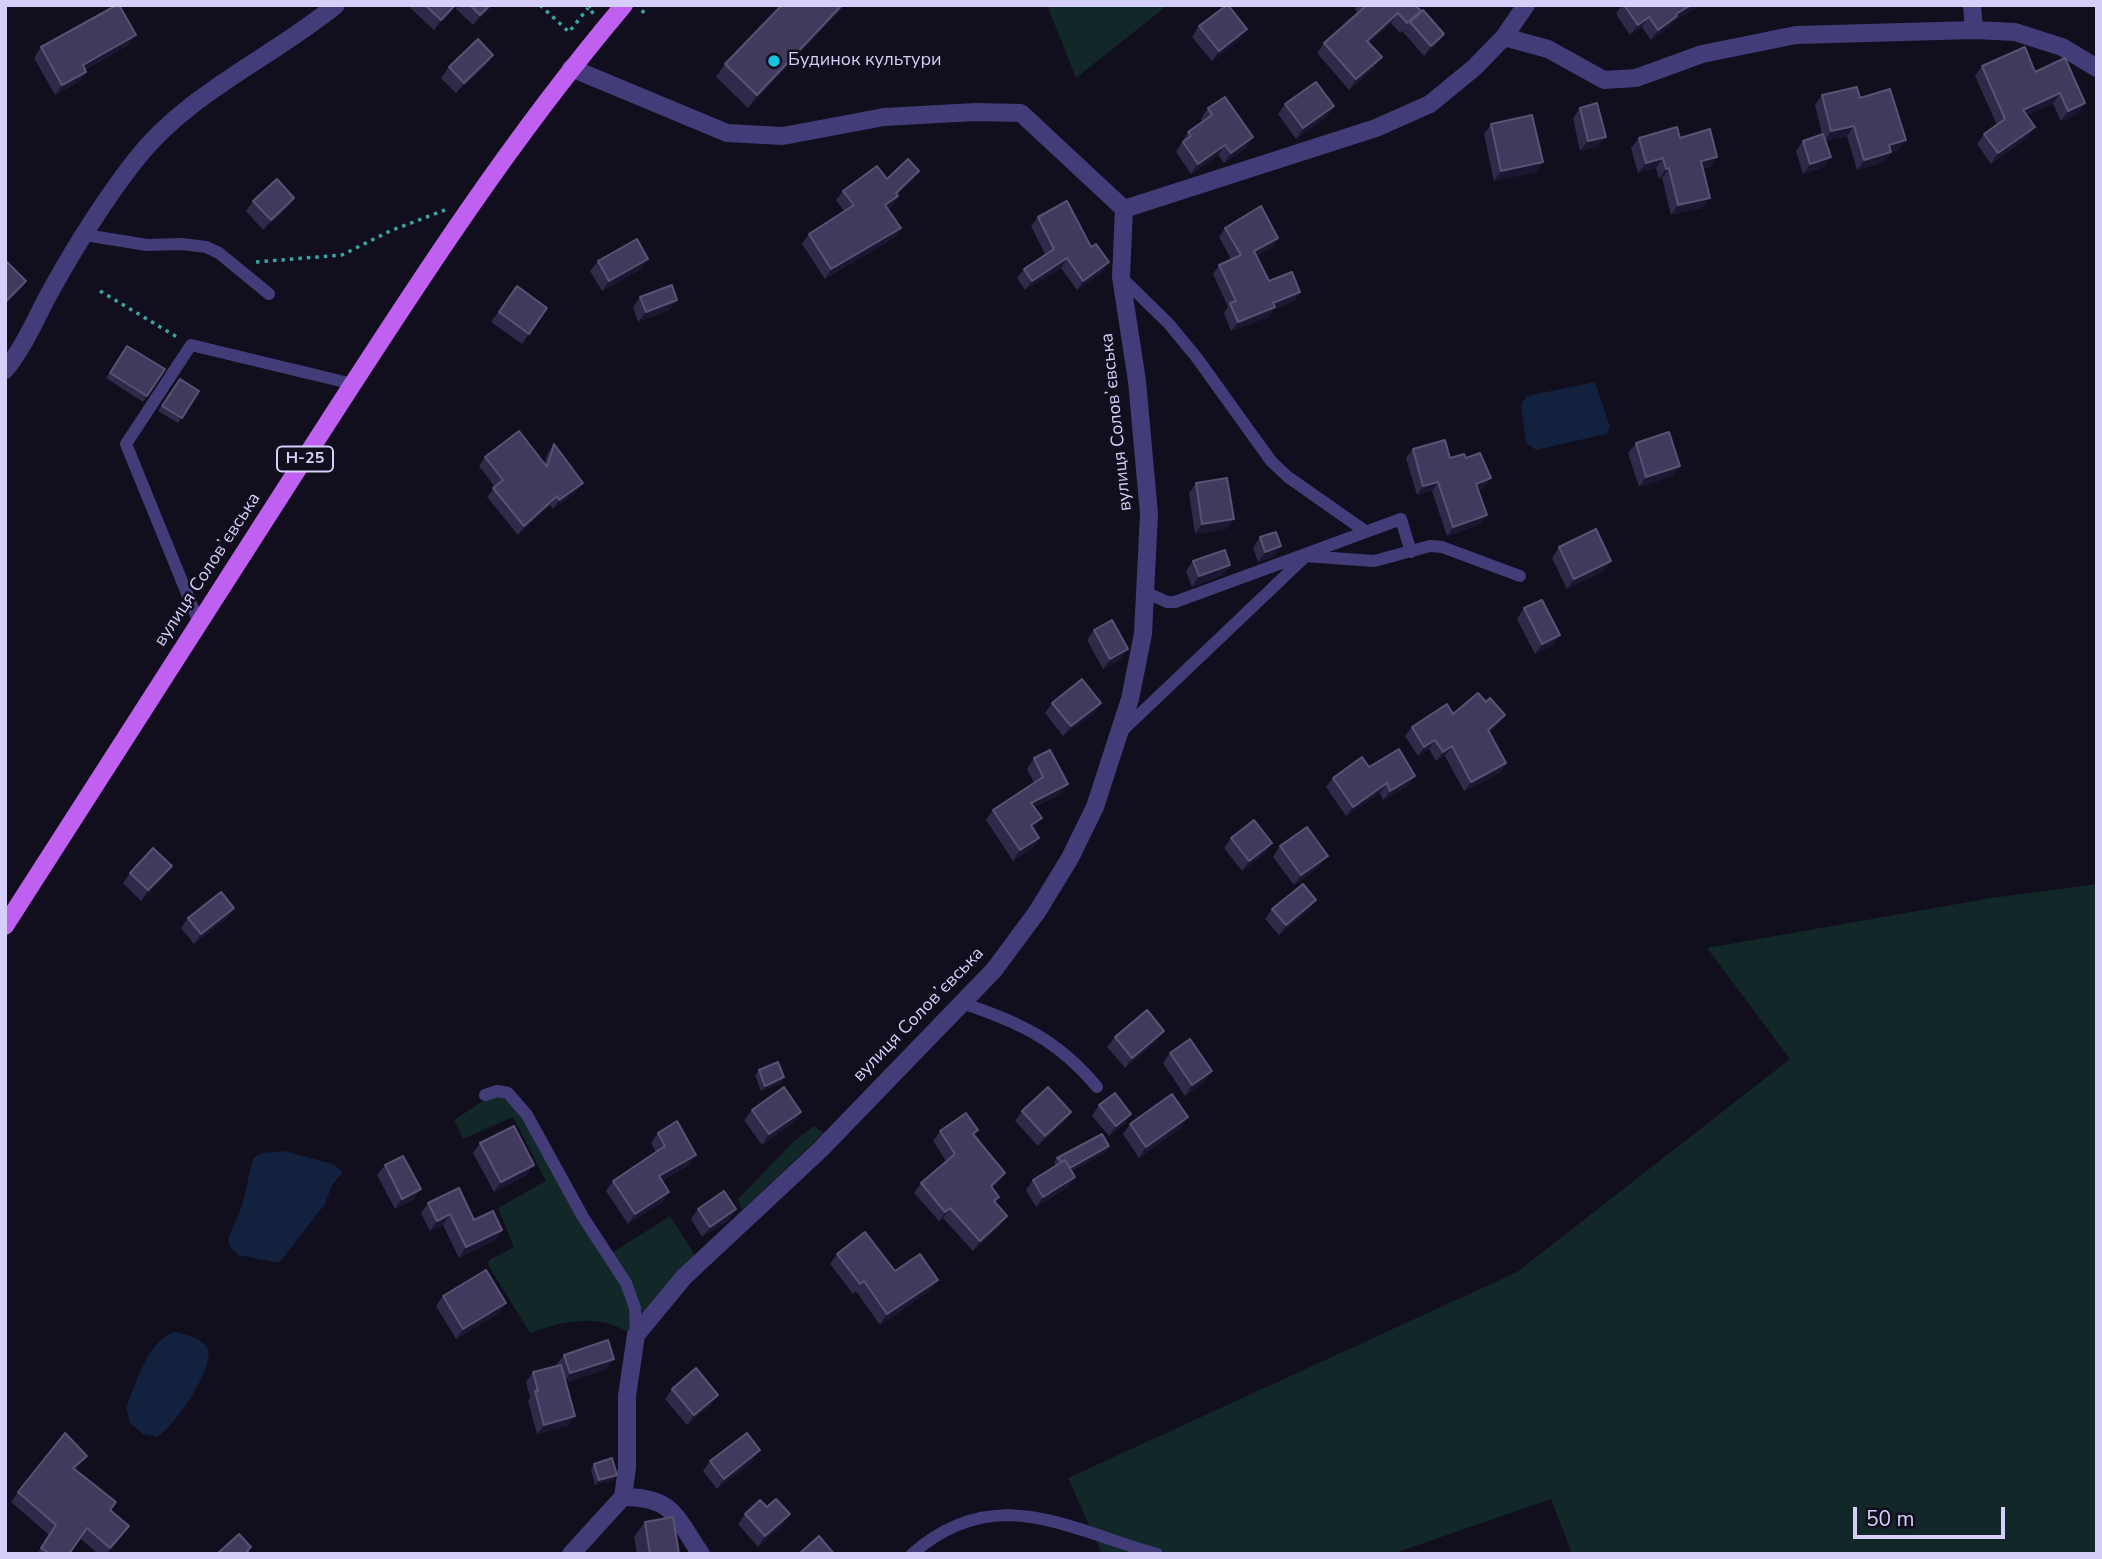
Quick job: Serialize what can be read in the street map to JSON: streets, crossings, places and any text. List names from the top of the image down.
{
  "streets": {
    "main road": ["вулиця Соловʼєвська", "Н-25"]
  },
  "places": ["Будинок культури"],
  "scale_bar": "50 m"
}
